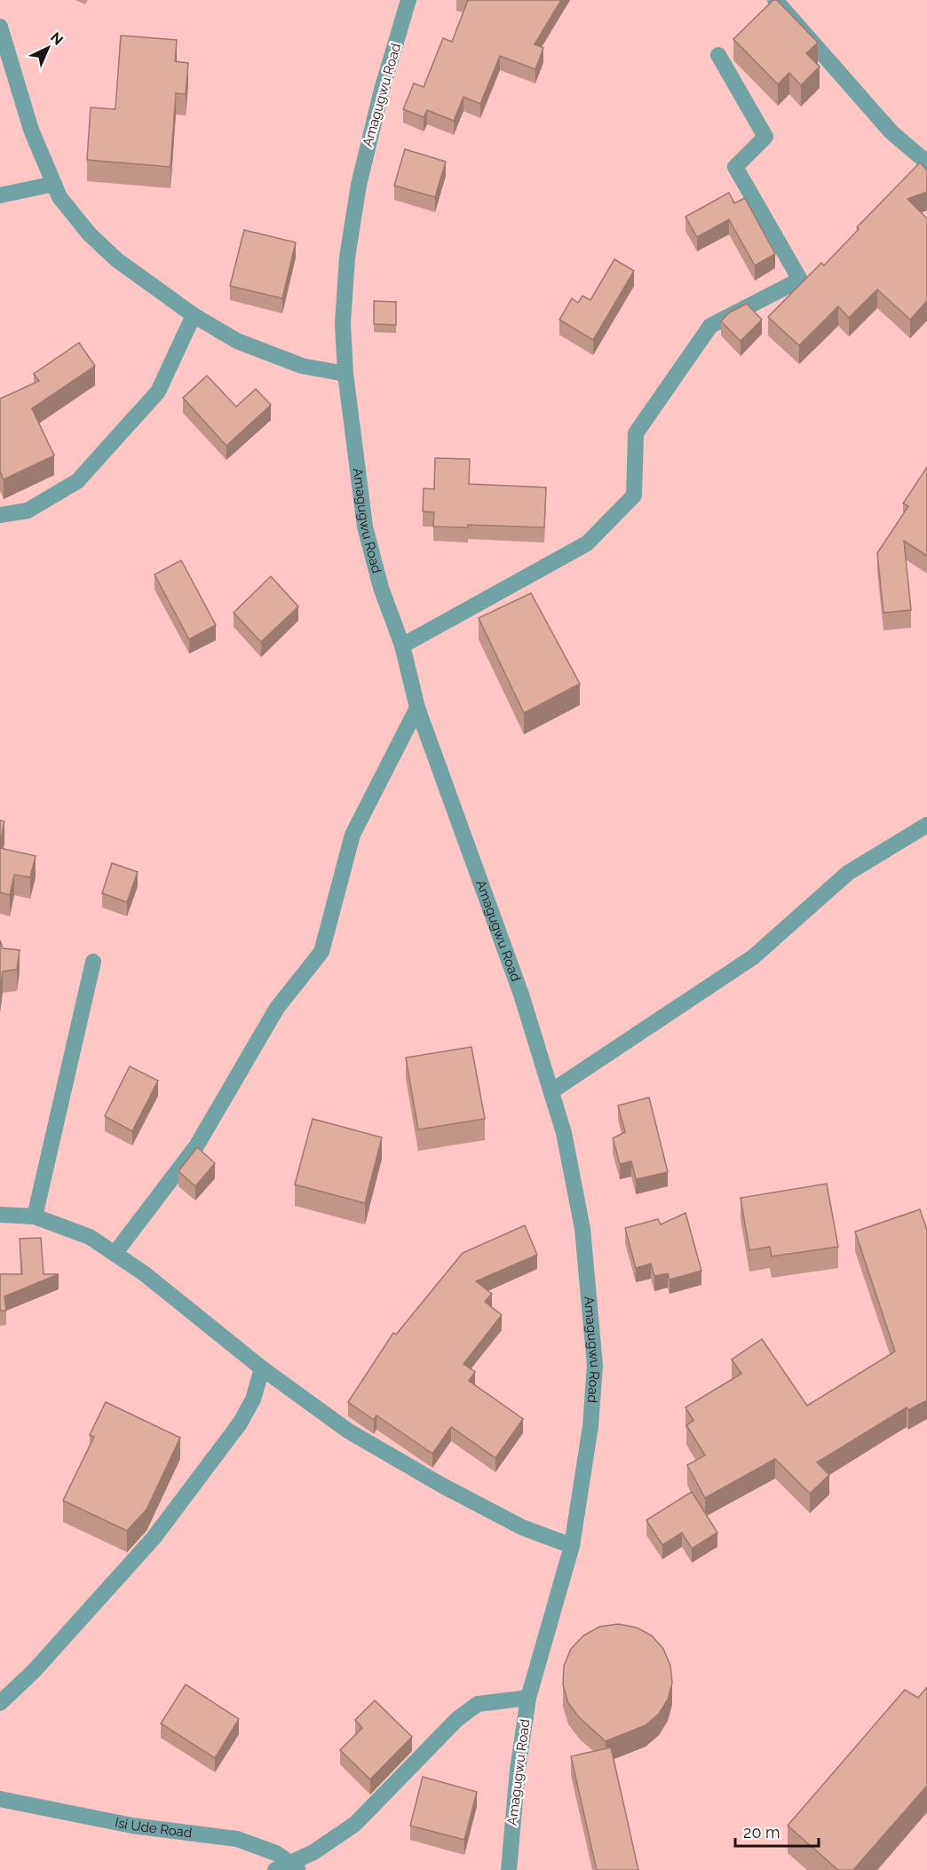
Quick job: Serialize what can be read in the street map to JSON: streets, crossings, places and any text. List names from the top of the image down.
{
  "streets": {
    "street": ["Amagugwu Road", "Isi Ude Road"]
  },
  "scale_bar": "20 m",
  "north": "top right"
}
